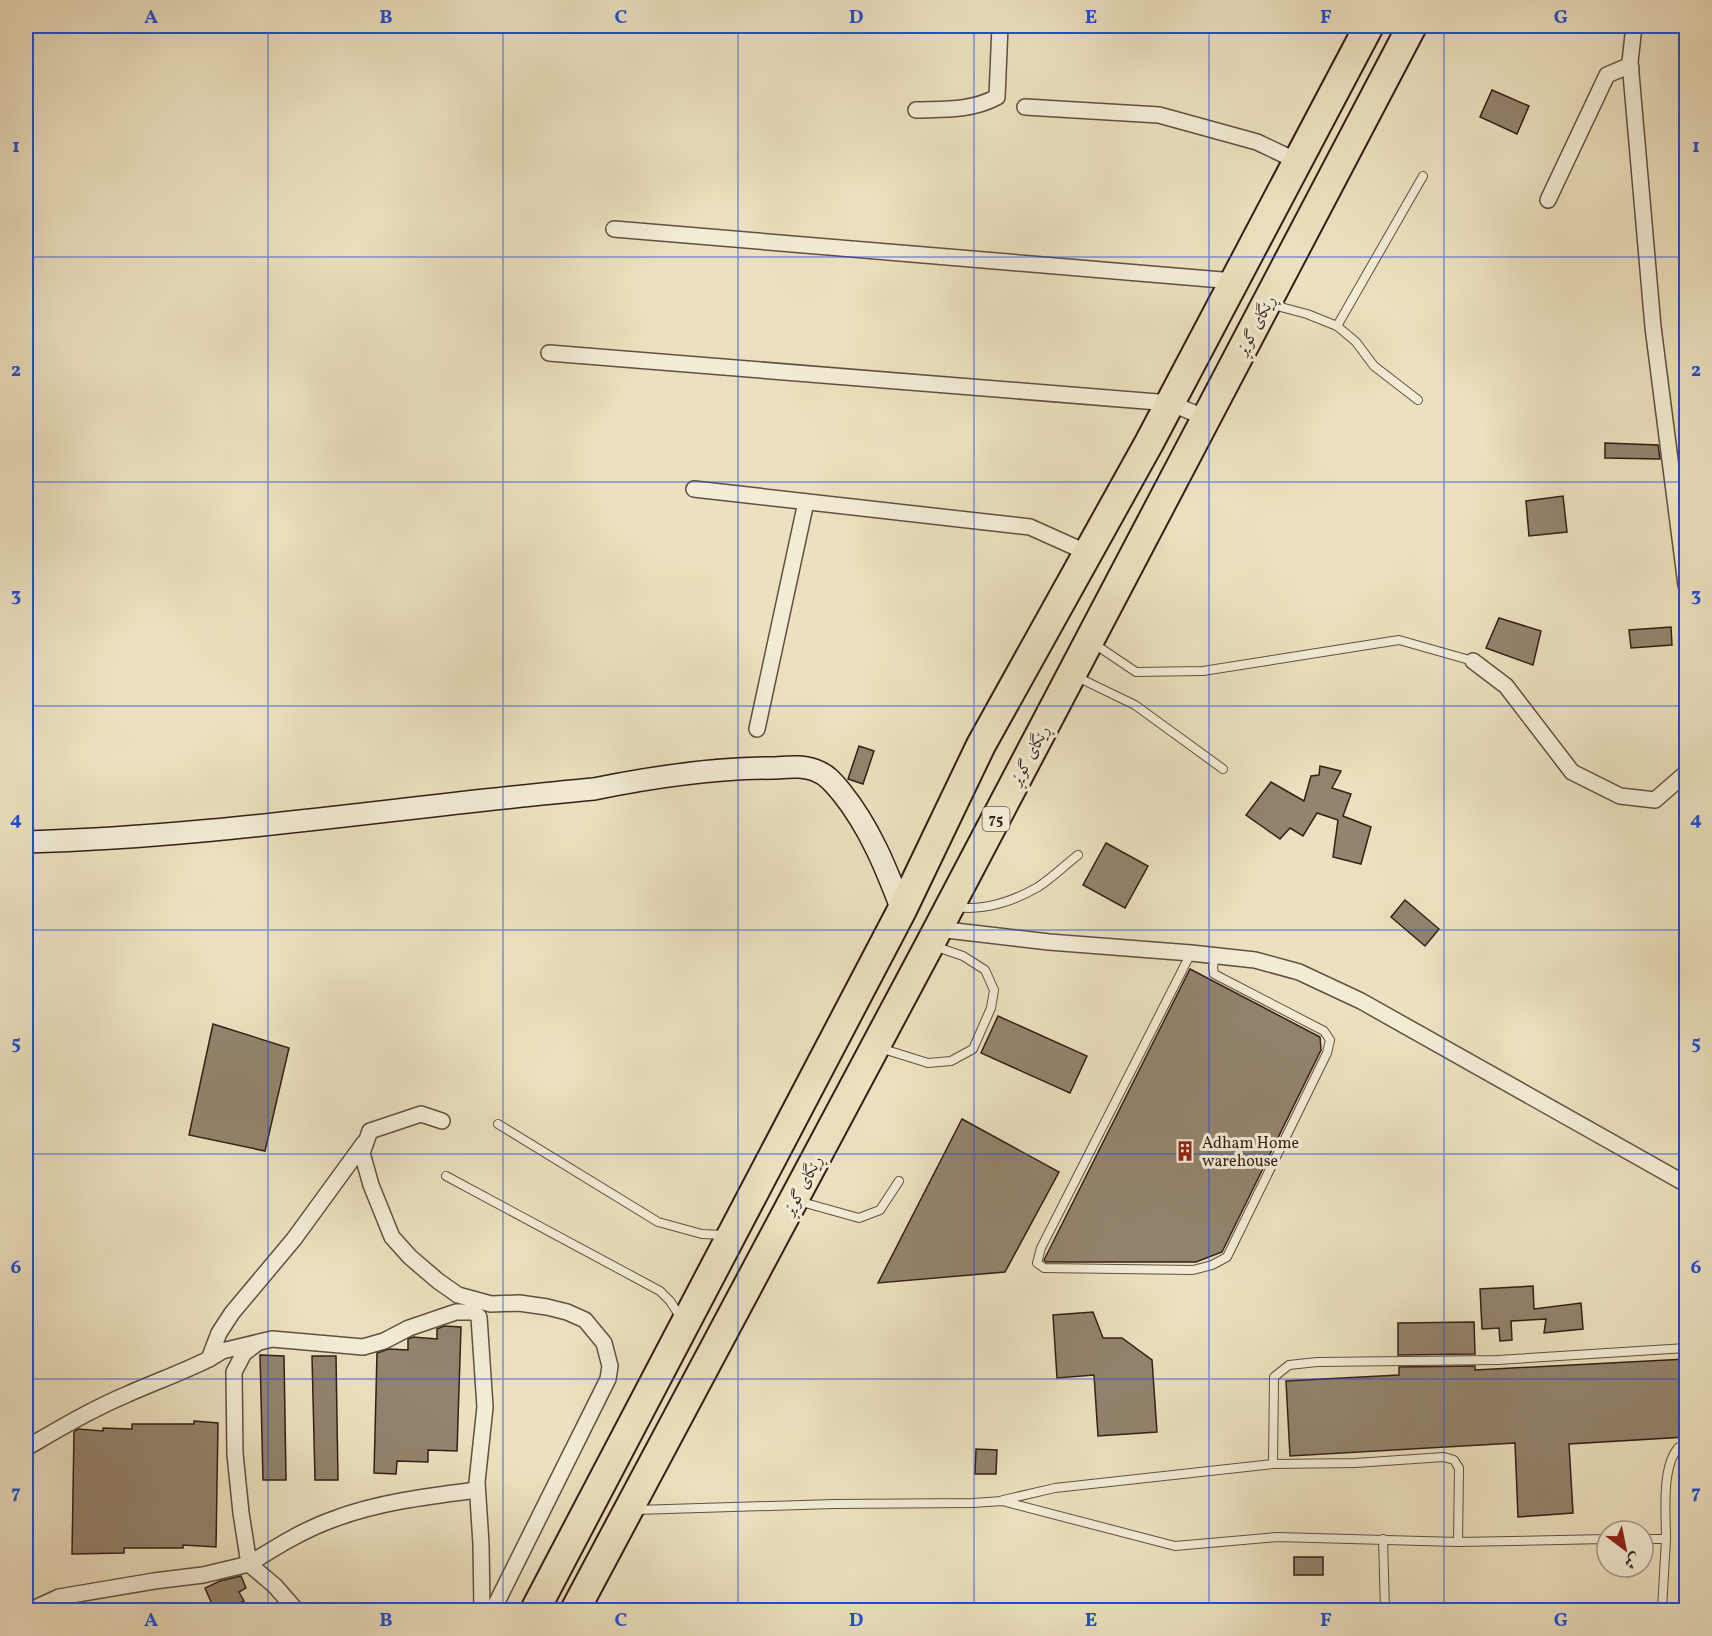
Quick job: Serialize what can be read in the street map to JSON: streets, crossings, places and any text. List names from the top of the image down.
{
  "streets": {
    "highway": ["ڕێگای گوێڕ", "75"]
  },
  "places": {
    "building": ["Adham Home warehouse"]
  },
  "north": "bottom right",
  "grid": {
    "columns": [
      "A",
      "B",
      "C",
      "D",
      "E",
      "F",
      "G"
    ],
    "rows": [
      "1",
      "2",
      "3",
      "4",
      "5",
      "6",
      "7"
    ]
  }
}
